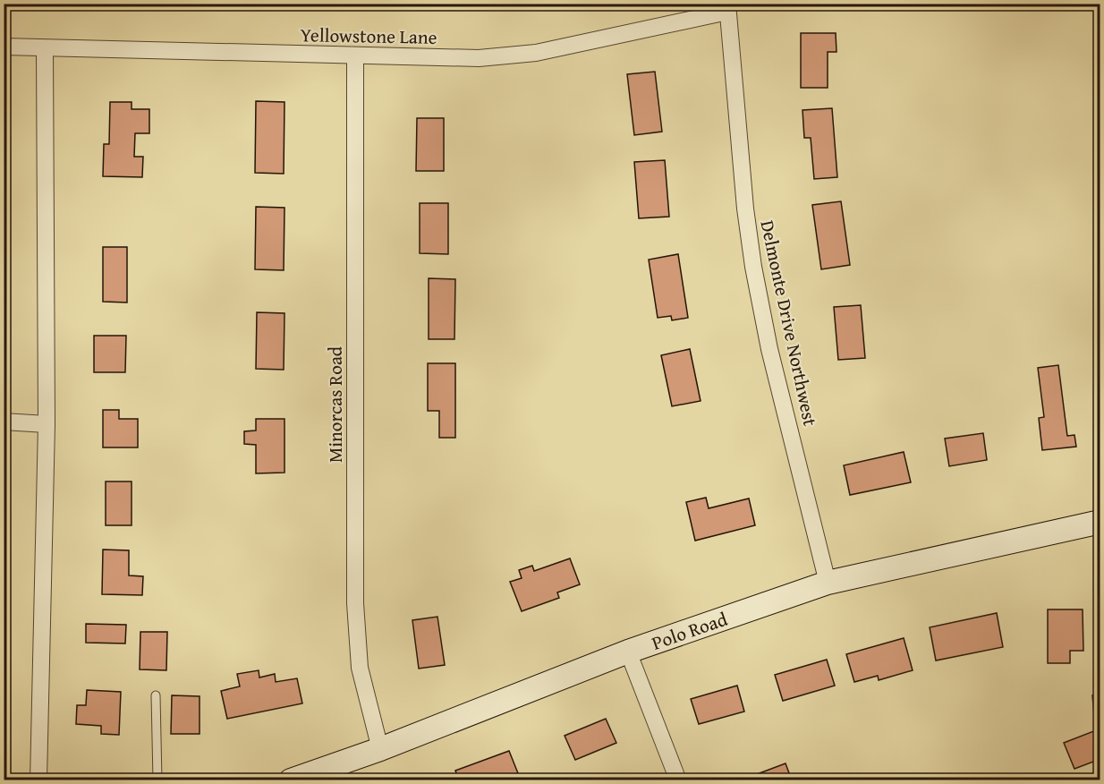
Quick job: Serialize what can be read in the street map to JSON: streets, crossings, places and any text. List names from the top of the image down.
{
  "streets": {
    "main road": ["Polo Road"],
    "street": ["Yellowstone Lane", "Delmonte Drive Northwest", "Minorcas Road"]
  },
  "crossings": [
    ["Yellowstone Lane", "Delmonte Drive Northwest"],
    ["Yellowstone Lane", "Minorcas Road"],
    ["Delmonte Drive Northwest", "Polo Road"],
    ["Minorcas Road", "Polo Road"]
  ]
}
